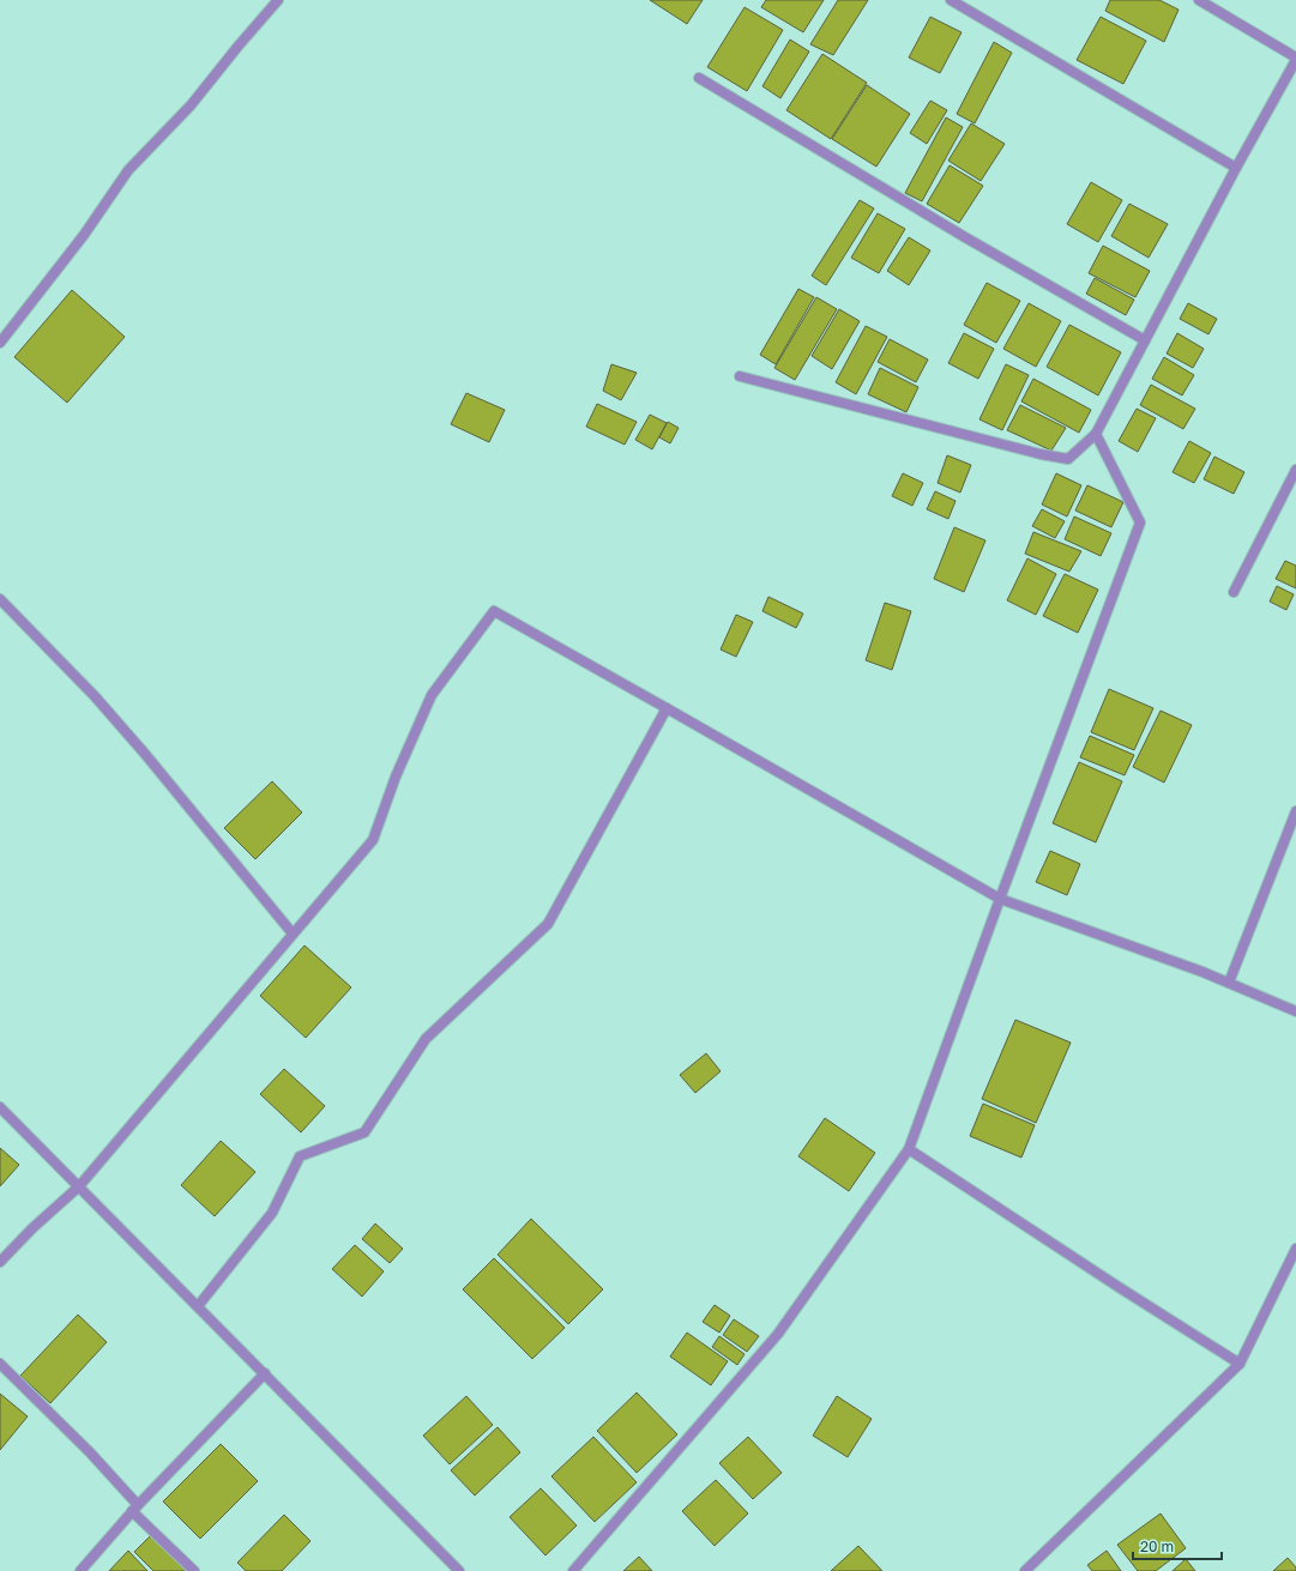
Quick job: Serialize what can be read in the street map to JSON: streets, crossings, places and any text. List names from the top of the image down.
{
  "scale_bar": "20 m"
}
